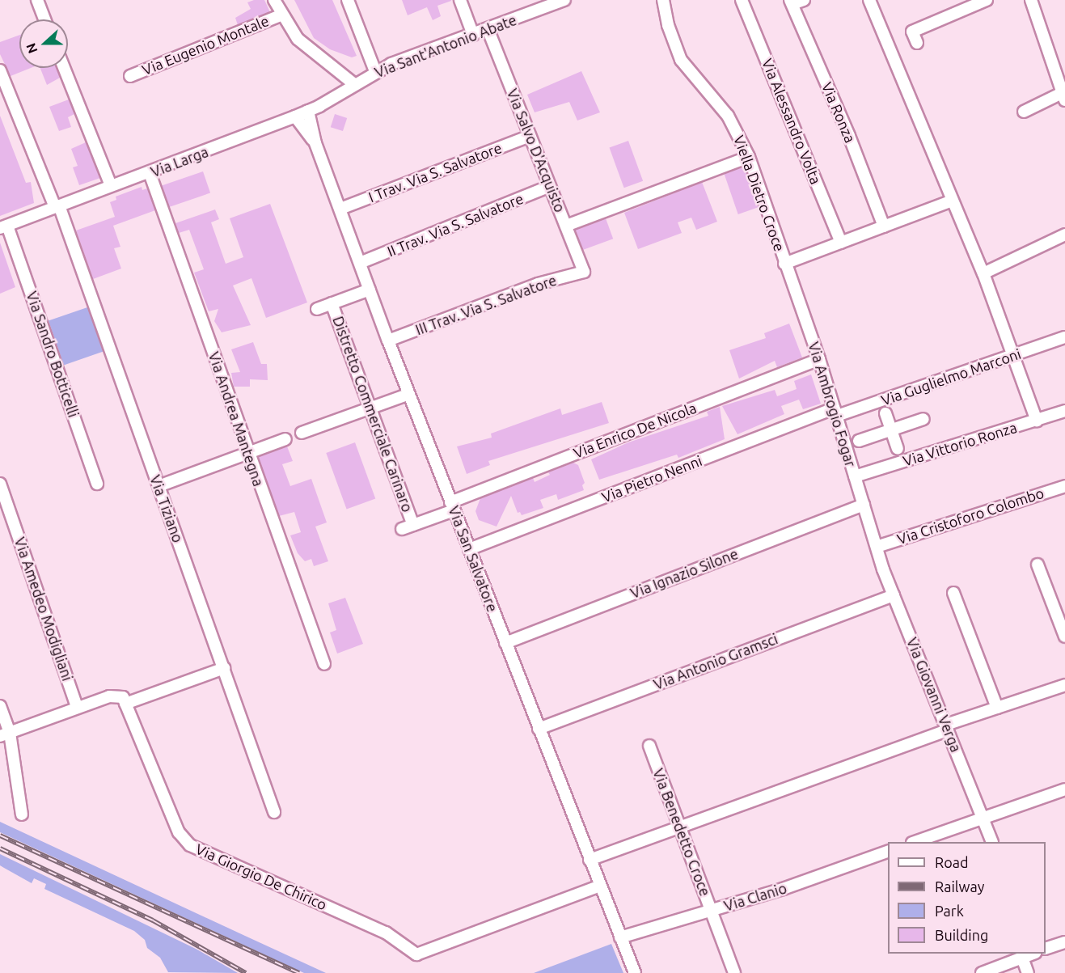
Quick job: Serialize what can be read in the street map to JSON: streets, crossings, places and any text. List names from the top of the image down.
{
  "streets": {
    "street": [
      "Via Eugenio Montale",
      "Via Sant'Antonio Abate",
      "Via Ronza",
      "Via Alessandro Volta",
      "Via Salvo D'Acquisto",
      "Via Larga",
      "I Trav. Via S. Salvatore",
      "Viella Dietro Croce",
      "II Trav. Via S. Salvatore",
      "III Trav. Via S. Salvatore",
      "Via Sandro Botticelli",
      "Via Guglielmo Marconi",
      "Via Ambrogio Fogar",
      "Distretto Commerciale Carinaro",
      "Via Andrea Mantegna",
      "Via Enrico De Nicola",
      "Via Vittorio Ronza",
      "Via Pietro Nenni",
      "Via Tiziano",
      "Via Cristoforo Colombo",
      "Via San Salvatore",
      "Via Ignazio Silone",
      "Via Amedeo Modigliani",
      "Via Antonio Gramsci",
      "Via Giovanni Verga",
      "Via Benedetto Croce",
      "Via Giorgio De Chirico",
      "Via Clanio"
    ]
  },
  "crossings": [
    ["Via Sant'Antonio Abate", "Via Salvo D'Acquisto"],
    ["Via Sant'Antonio Abate", "Via Larga"],
    ["Via Salvo D'Acquisto", "I Trav. Via S. Salvatore"],
    ["Via Salvo D'Acquisto", "II Trav. Via S. Salvatore"],
    ["Via Salvo D'Acquisto", "III Trav. Via S. Salvatore"],
    ["Via Larga", "Via Sandro Botticelli"],
    ["Via Larga", "Via Andrea Mantegna"],
    ["Via Larga", "Via Tiziano"],
    ["Via Larga", "Via San Salvatore"],
    ["I Trav. Via S. Salvatore", "Via San Salvatore"],
    ["Viella Dietro Croce", "Via Ambrogio Fogar"],
    ["II Trav. Via S. Salvatore", "Via San Salvatore"],
    ["III Trav. Via S. Salvatore", "Via San Salvatore"],
    ["Via Guglielmo Marconi", "Via Ambrogio Fogar"],
    ["Via Guglielmo Marconi", "Via Pietro Nenni"],
    ["Via Ambrogio Fogar", "Via Enrico De Nicola"],
    ["Via Ambrogio Fogar", "Via Vittorio Ronza"],
    ["Via Ambrogio Fogar", "Via Pietro Nenni"],
    ["Via Ambrogio Fogar", "Via Cristoforo Colombo"],
    ["Via Ambrogio Fogar", "Via Ignazio Silone"],
    ["Via Ambrogio Fogar", "Via Giovanni Verga"],
    ["Distretto Commerciale Carinaro", "Via Enrico De Nicola"],
    ["Via Enrico De Nicola", "Via San Salvatore"],
    ["Via Pietro Nenni", "Via San Salvatore"],
    ["Via Cristoforo Colombo", "Via Giovanni Verga"],
    ["Via San Salvatore", "Via Ignazio Silone"],
    ["Via San Salvatore", "Via Antonio Gramsci"],
    ["Via San Salvatore", "Via Giorgio De Chirico"],
    ["Via San Salvatore", "Via Clanio"],
    ["Via Antonio Gramsci", "Via Giovanni Verga"],
    ["Via Benedetto Croce", "Via Clanio"]
  ],
  "legend": [
    "Road",
    "Railway",
    "Park",
    "Building"
  ],
  "north": "left"
}
